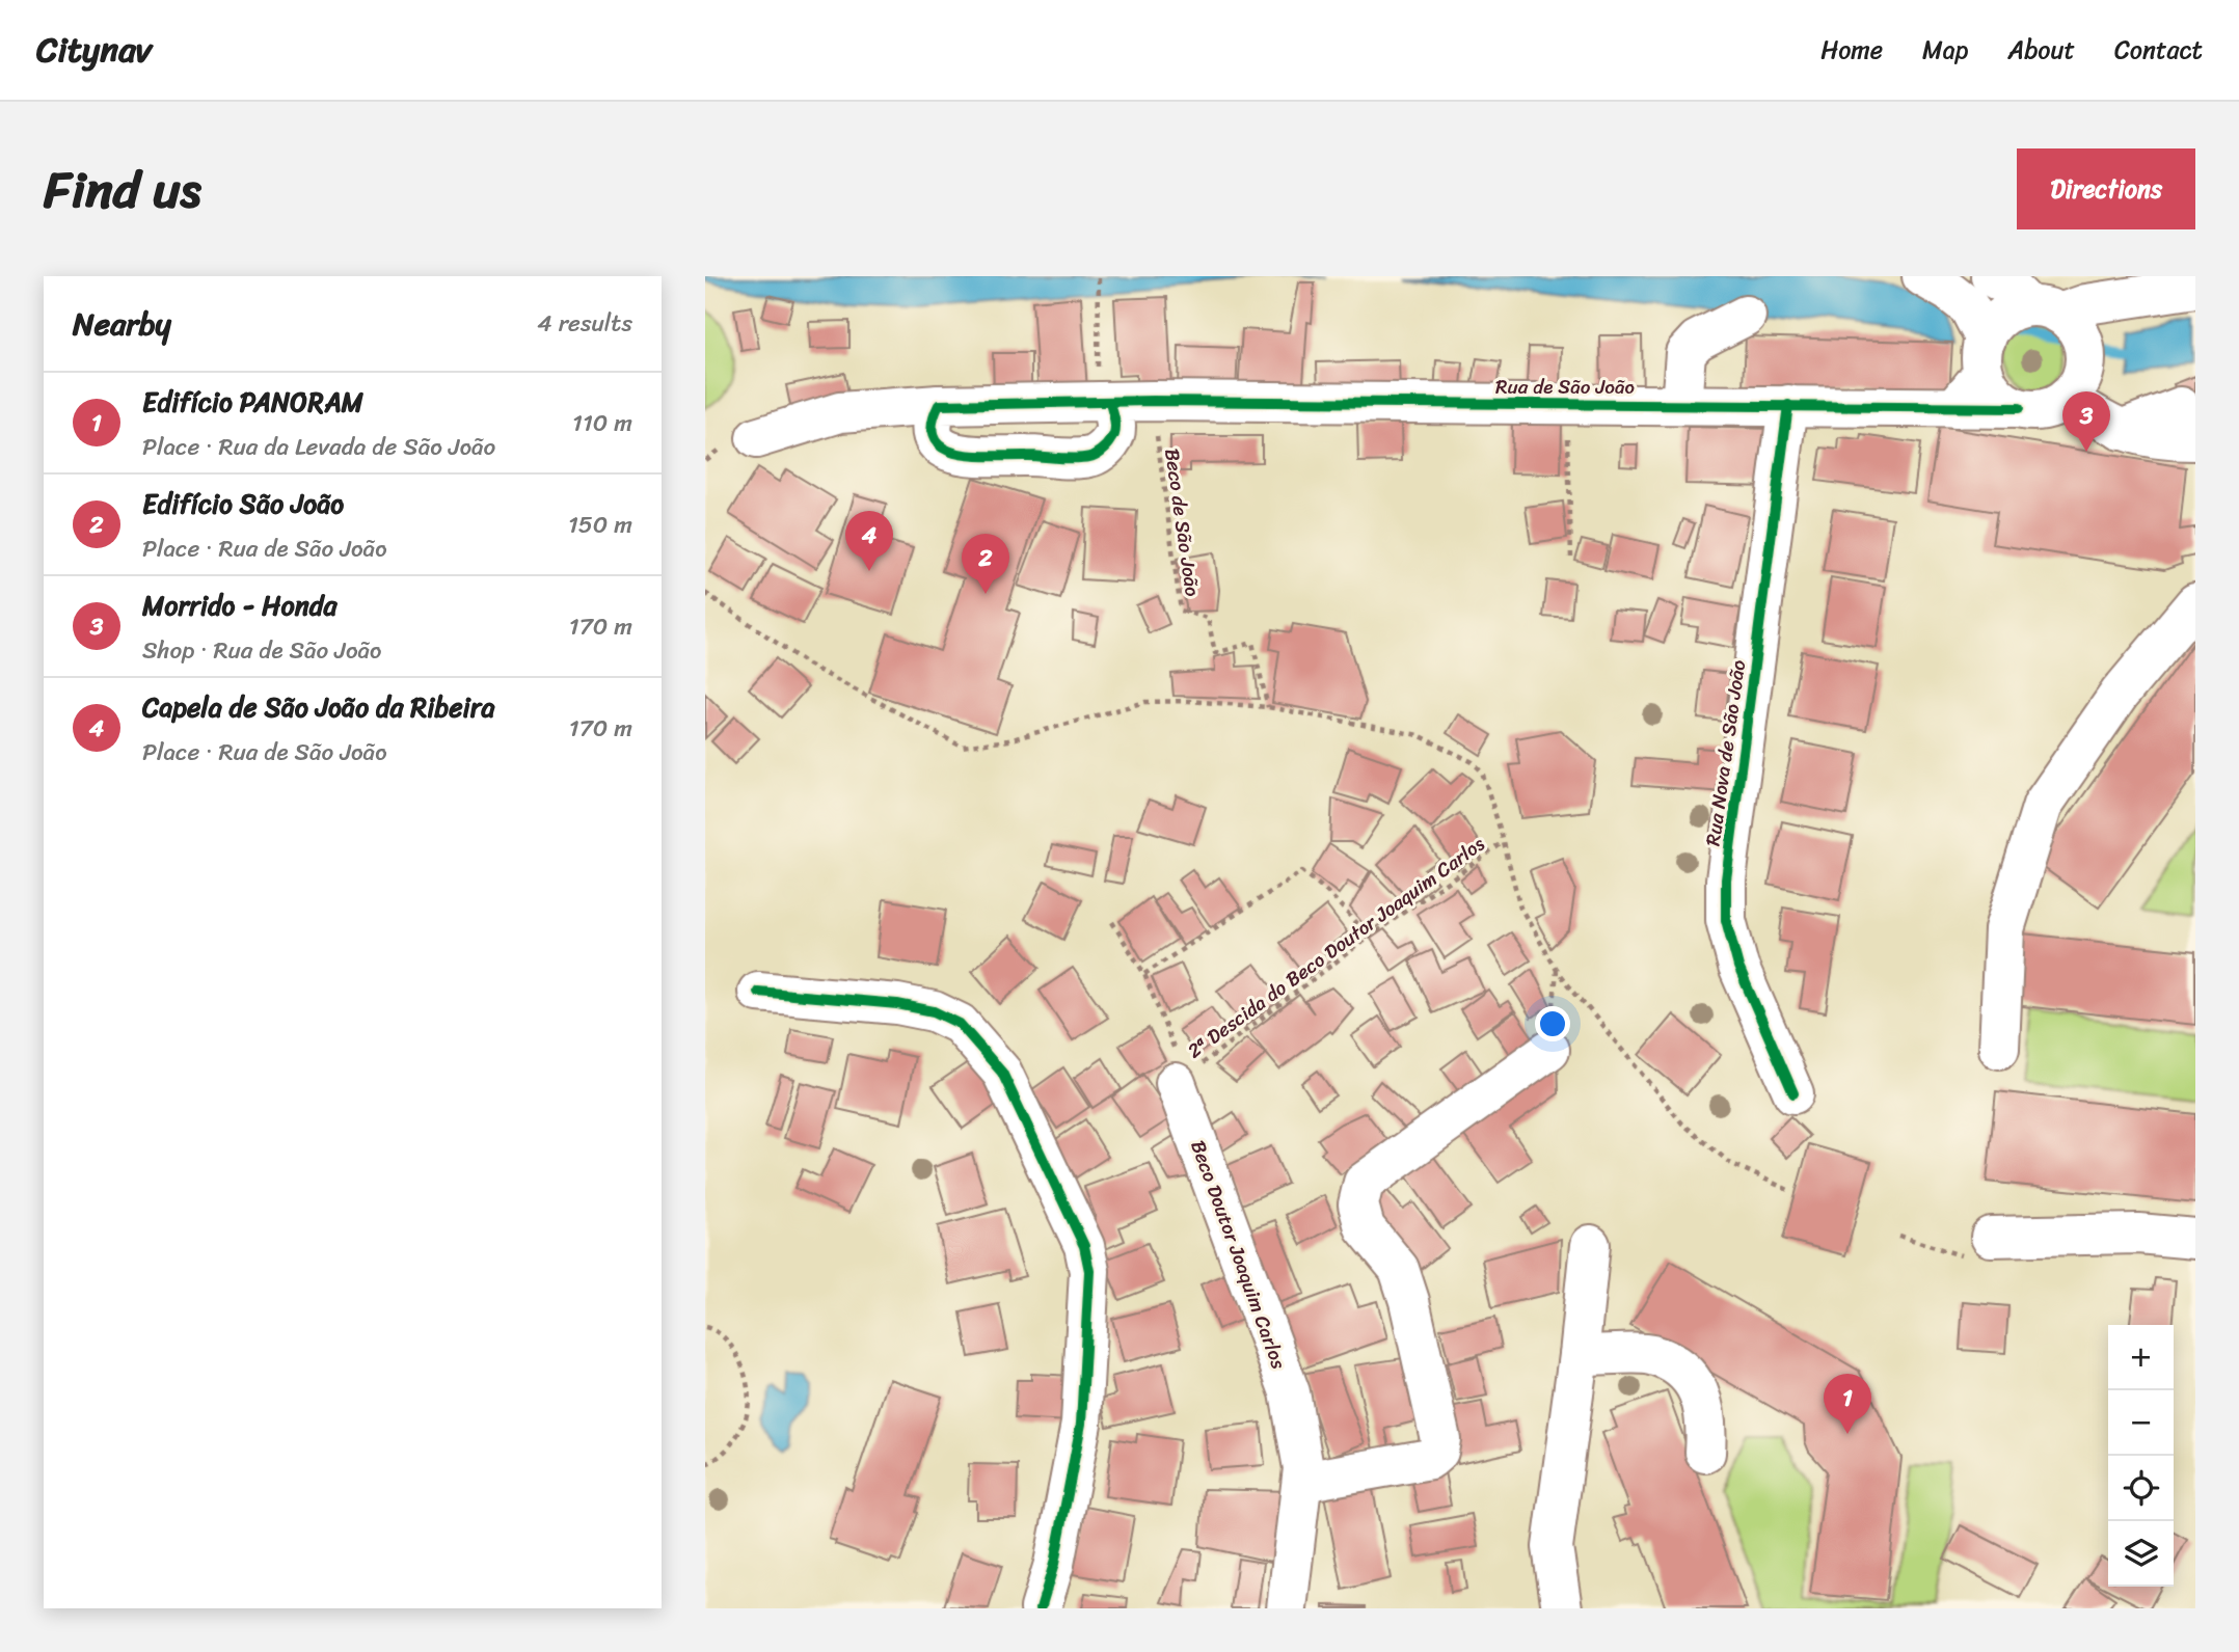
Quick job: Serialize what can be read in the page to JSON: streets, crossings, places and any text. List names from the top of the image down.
{
  "streets": {
    "street": ["Rua de São João", "Rua Nova de São João", "Beco Doutor Joaquim Carlos"],
    "path": ["Beco de São João", "2ª Descida do Beco Doutor Joaquim Carlos"]
  },
  "crossings": [
    ["Rua de São João", "Beco de São João"],
    ["Rua de São João", "Rua Nova de São João"],
    ["2ª Descida do Beco Doutor Joaquim Carlos", "Beco Doutor Joaquim Carlos"]
  ],
  "page": {
    "header": "Citynav",
    "nav": [
      "Home",
      "Map",
      "About",
      "Contact"
    ],
    "title": "Find us",
    "buttons": "Directions",
    "heading": ["Nearby", "4 results"],
    "list": [
      {
        "mark": "1",
        "name": "Edifício PANORAM",
        "note": "Place · Rua da Levada de São João",
        "value": "110 m"
      },
      {
        "mark": "2",
        "name": "Edifício São João",
        "note": "Place · Rua de São João",
        "value": "150 m"
      },
      {
        "mark": "3",
        "name": "Morrido - Honda",
        "note": "Shop · Rua de São João",
        "value": "170 m"
      },
      {
        "mark": "4",
        "name": "Capela de São João da Ribeira",
        "note": "Place · Rua de São João",
        "value": "170 m"
      }
    ],
    "pins": [
      "3",
      "4",
      "2",
      "1"
    ],
    "map_buttons": ["+", "−"]
  }
}
